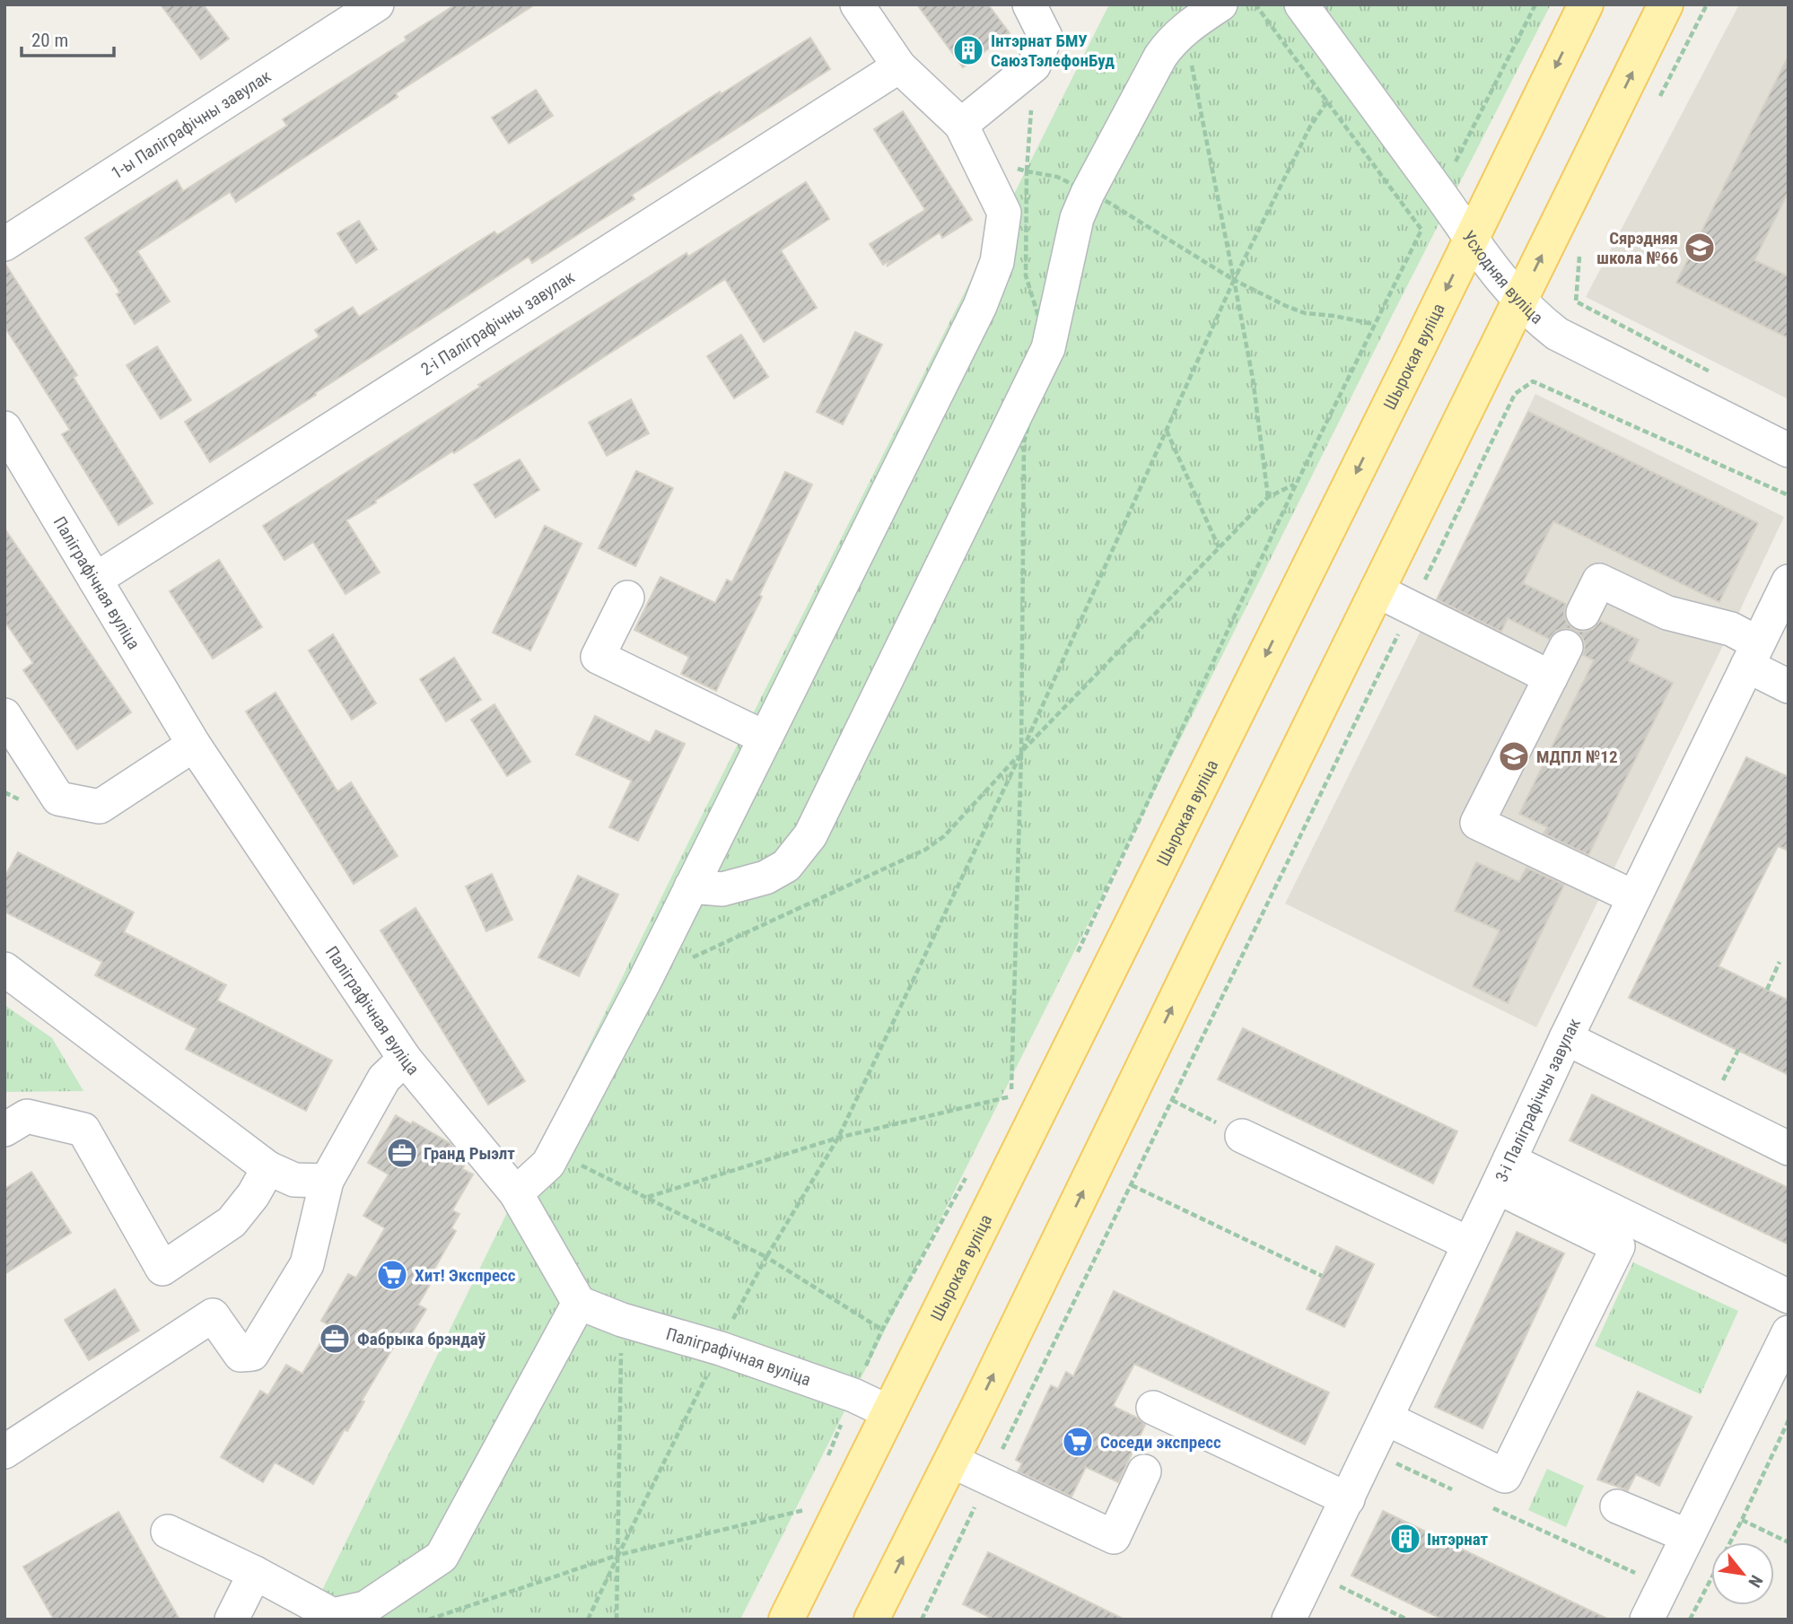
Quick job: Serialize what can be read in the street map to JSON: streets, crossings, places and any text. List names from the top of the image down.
{
  "streets": {
    "main road": ["Шырокая вуліца"],
    "street": [
      "1-ы Паліграфічны завулак",
      "Усходняя вуліца",
      "2-і Паліграфічны завулак",
      "Паліграфічная вуліца",
      "3-і Паліграфічны завулак"
    ]
  },
  "crossings": [
    ["Усходняя вуліца", "Шырокая вуліца"],
    ["2-і Паліграфічны завулак", "Паліграфічная вуліца"],
    ["Шырокая вуліца", "Паліграфічная вуліца"]
  ],
  "places": {
    "building": ["Інтэрнат БМУ СаюзТэлефонБуд", "Інтэрнат"],
    "school or university": ["Сярэдняя школа №66", "МДПЛ №12"],
    "office": ["Гранд Рыэлт", "Фабрыка брэндаў"],
    "supermarket": ["Хит! Экспресс", "Соседи экспресс"]
  },
  "scale_bar": "20 m",
  "north": "bottom right"
}
